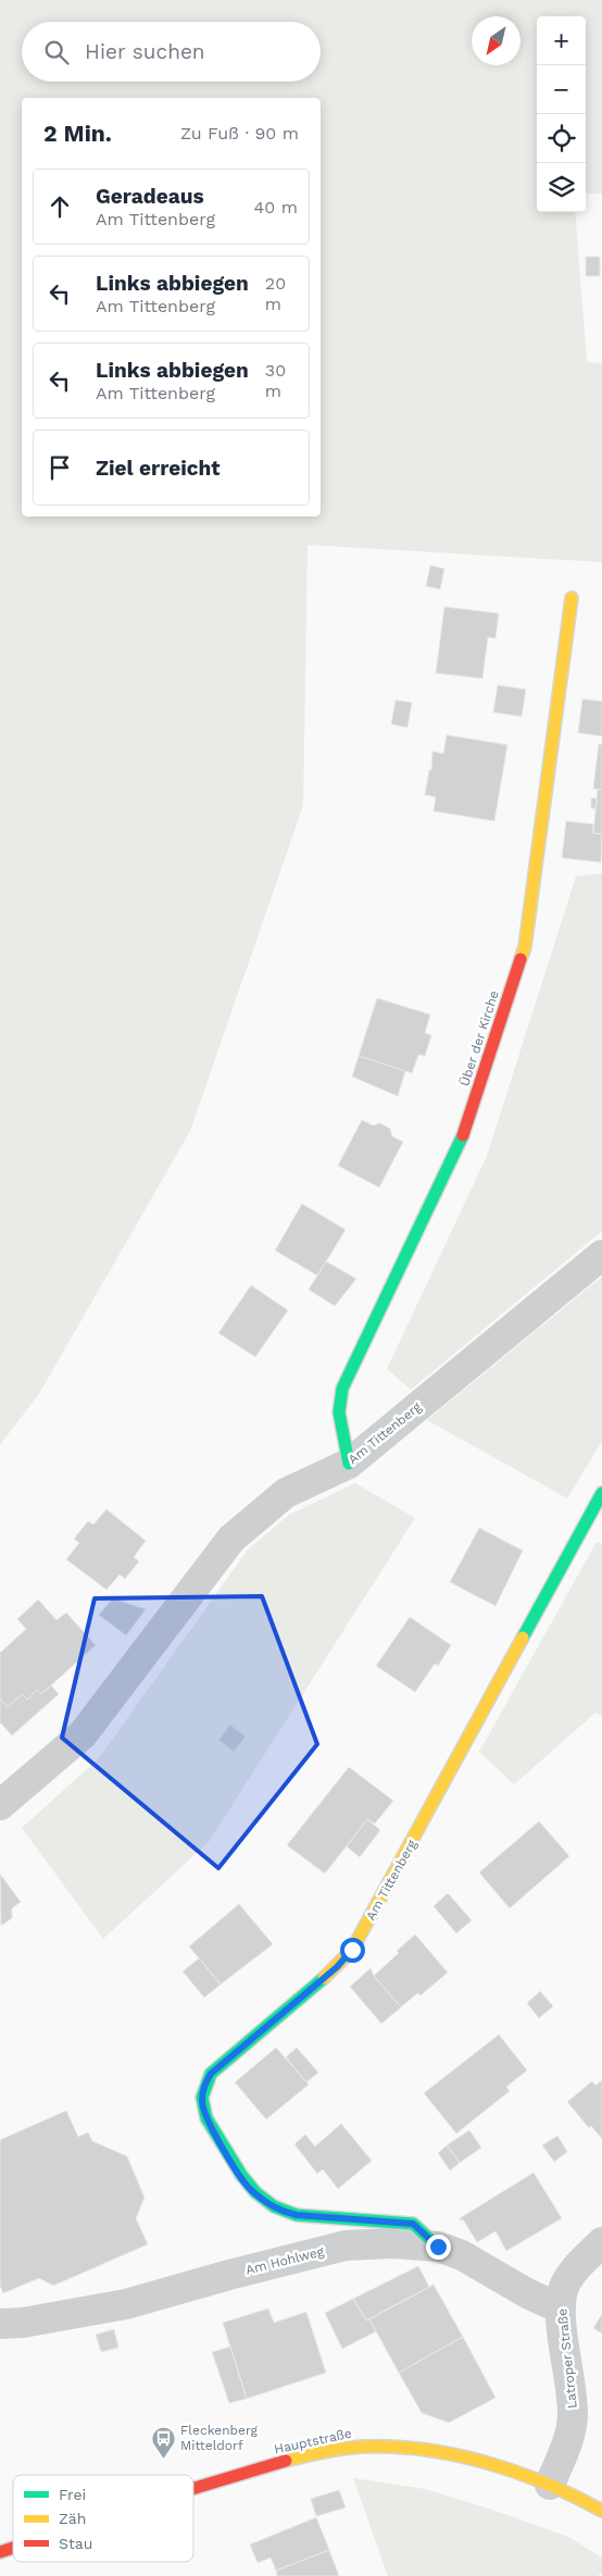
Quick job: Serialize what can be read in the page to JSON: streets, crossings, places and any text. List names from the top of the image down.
{
  "streets": {
    "street": [
      "Über der Kirche",
      "Am Tittenberg",
      "Am Hohlweg",
      "Latroper Straße",
      "Hauptstraße"
    ]
  },
  "crossings": [
    ["Über der Kirche", "Am Tittenberg"],
    ["Am Tittenberg", "Am Hohlweg"],
    ["Am Hohlweg", "Latroper Straße"],
    ["Latroper Straße", "Hauptstraße"]
  ],
  "places": {
    "bus stop": ["Fleckenberg Mitteldorf"]
  },
  "legend": ["Frei", "Zäh", "Stau"],
  "north": "bottom left",
  "page": {
    "map_buttons": ["+", "−"],
    "search": "Hier suchen",
    "heading": ["2 Min.", "Zu Fuß · 90 m"],
    "list": [
      ["Geradeaus", "Am Tittenberg", "40 m"],
      ["Links abbiegen", "Am Tittenberg", "20 m"],
      ["Links abbiegen", "Am Tittenberg", "30 m"],
      "Ziel erreicht"
    ]
  }
}
